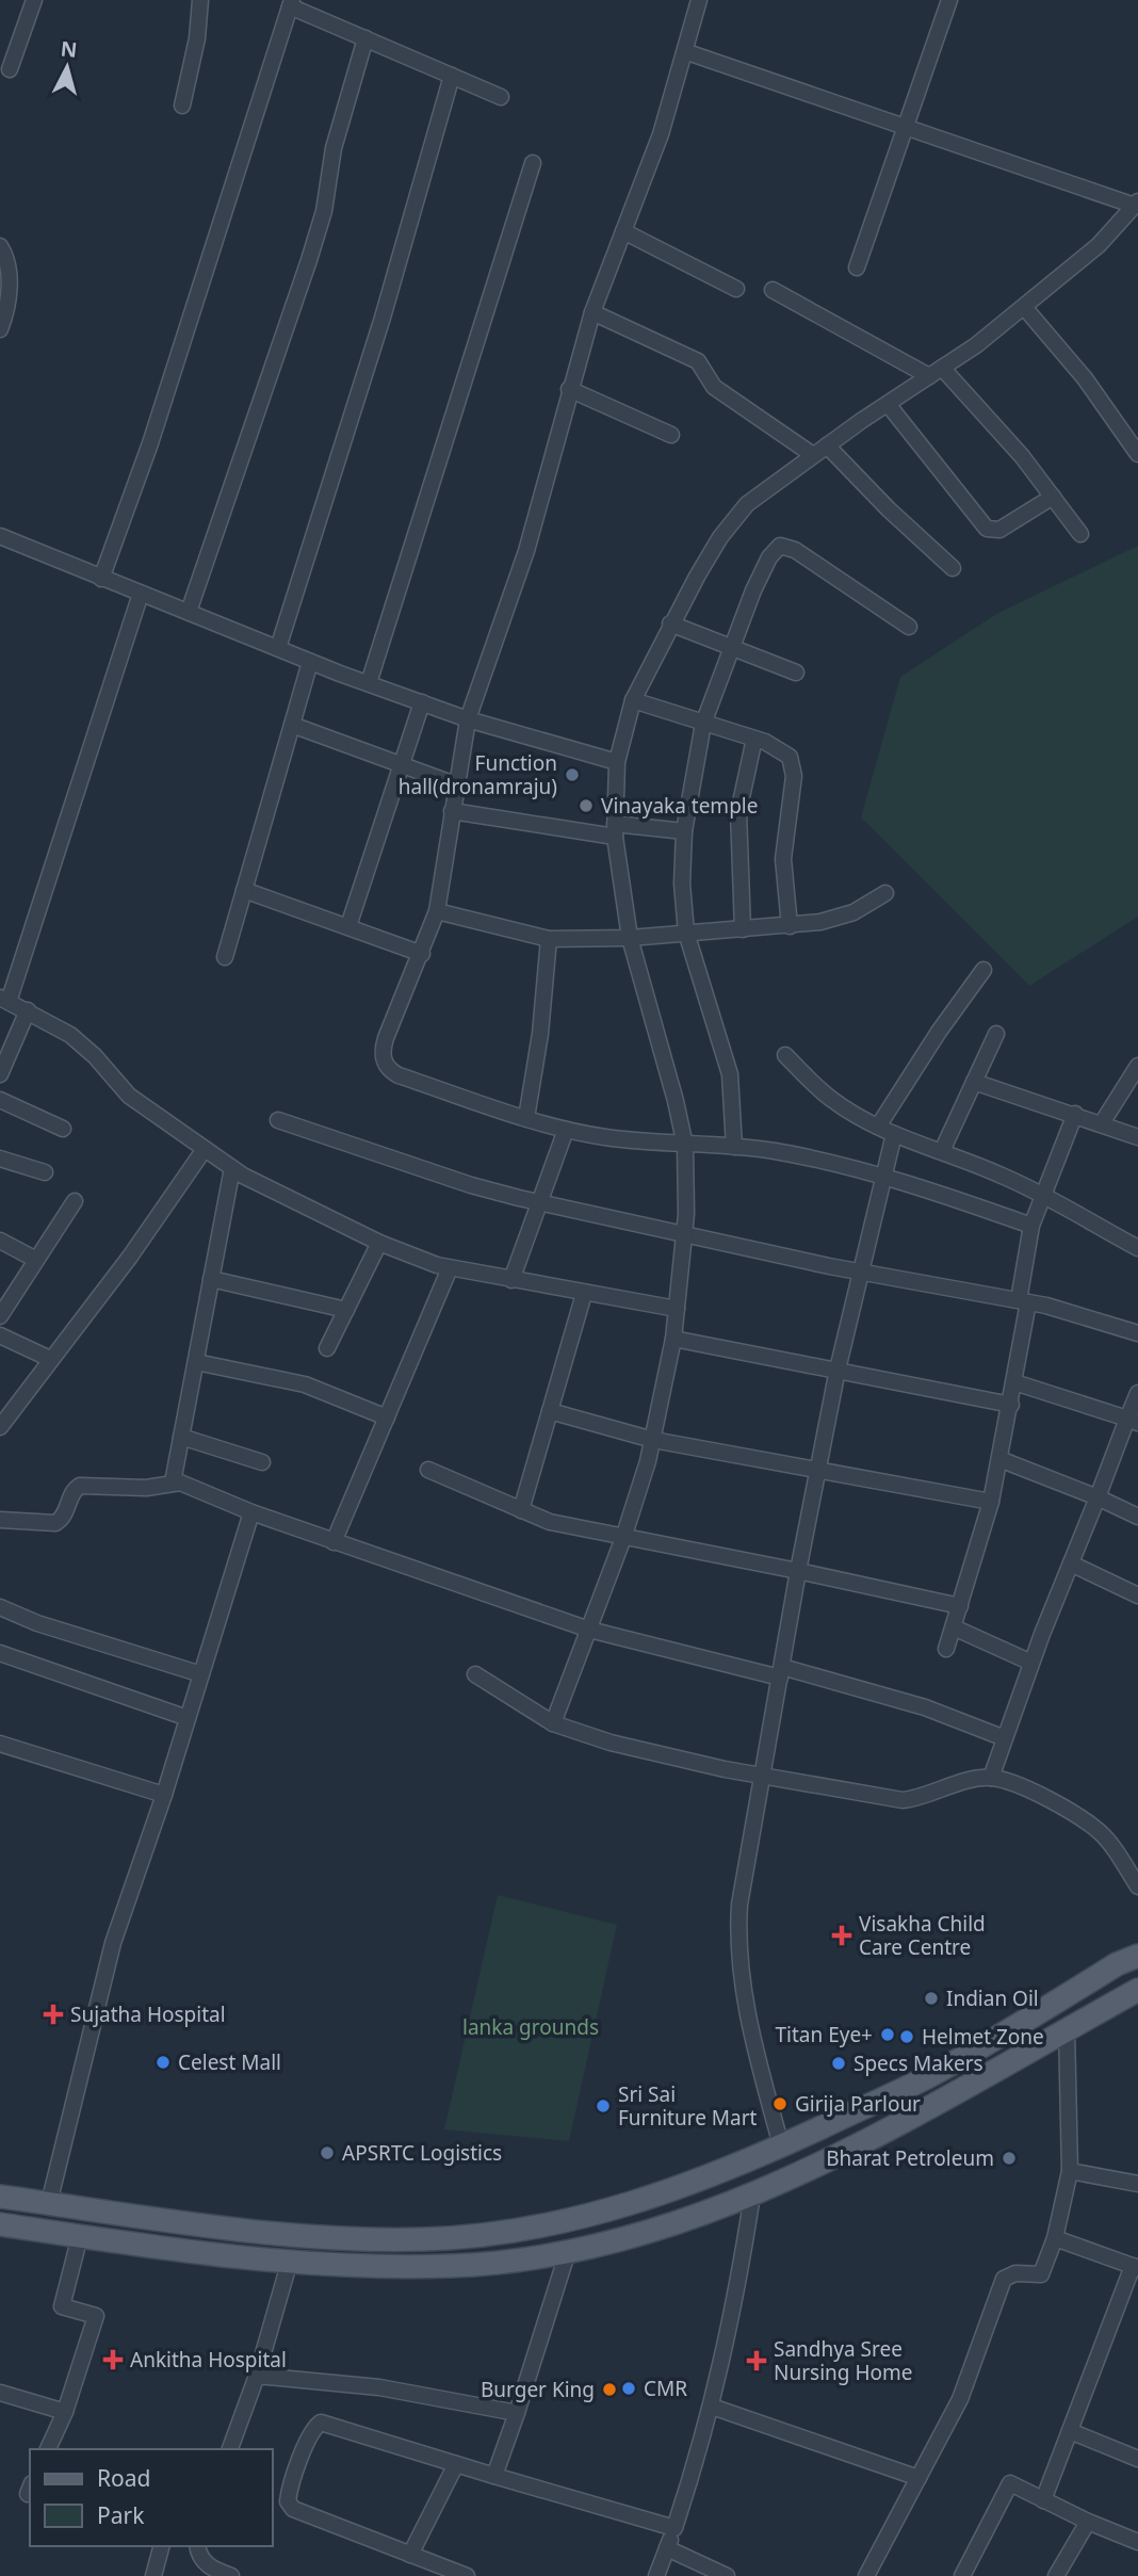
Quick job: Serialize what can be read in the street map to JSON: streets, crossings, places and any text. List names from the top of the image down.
{
  "parks": ["lanka grounds"],
  "places": {
    "other": [
      "Function hall(dronamraju)",
      "Vinayaka temple",
      "Indian Oil",
      "Titan Eye+",
      "Helmet Zone",
      "Celest Mall",
      "Specs Makers",
      "Girija Parlour",
      "Sri Sai Furniture Mart",
      "APSRTC Logistics",
      "Bharat Petroleum",
      "CMR",
      "Burger King"
    ],
    "health": [
      "Visakha Child Care Centre",
      "Sujatha Hospital",
      "Ankitha Hospital",
      "Sandhya Sree Nursing Home"
    ]
  },
  "legend": ["Road", "Park"],
  "north": "top"
}
